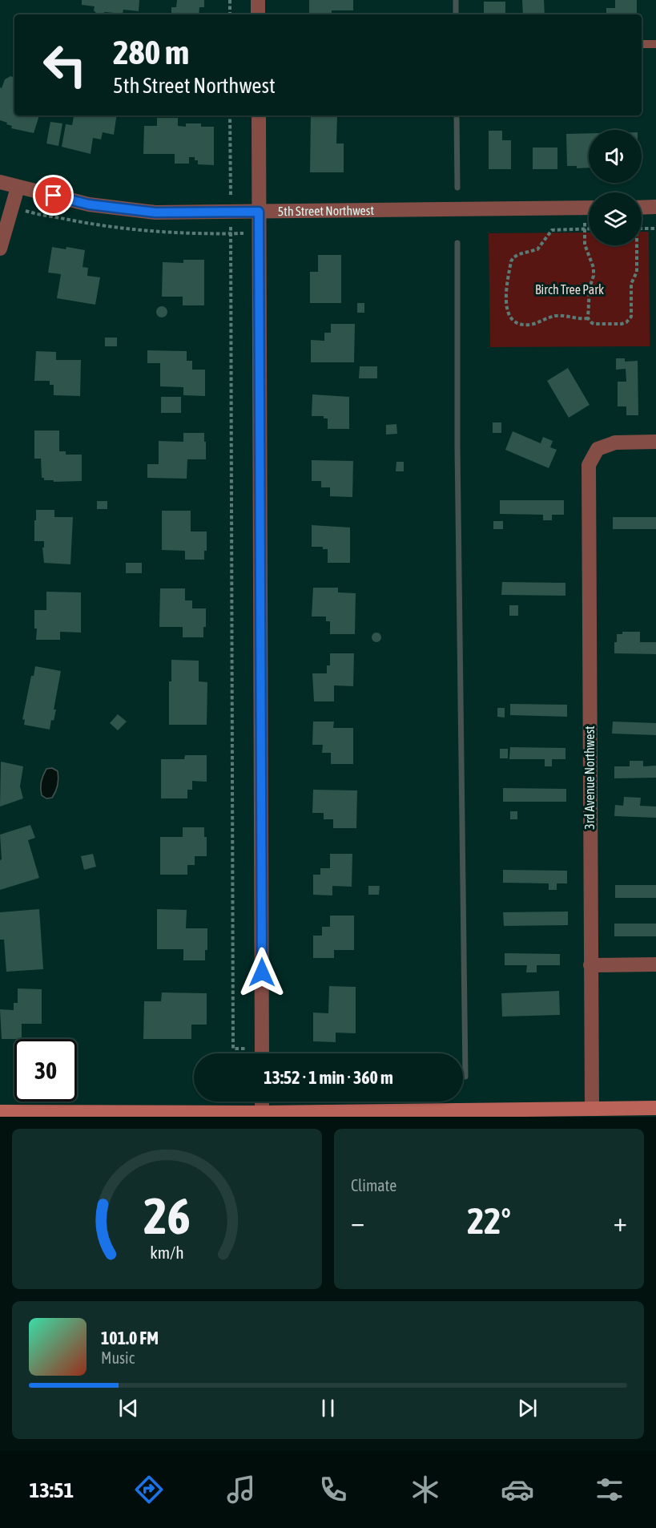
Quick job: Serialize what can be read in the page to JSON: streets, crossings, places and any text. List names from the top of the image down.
{
  "streets": {
    "street": ["5th Street Northwest", "3rd Avenue Northwest"]
  },
  "parks": ["Birch Tree Park"],
  "page": {
    "turn": ["280 m", "5th Street Northwest"],
    "limit": "30",
    "trip": "13:52 · 1 min · 360 m",
    "tile": "Climate",
    "heat": ["−", "22°", "+"],
    "song": ["101.0 FM", "Music"],
    "tabs": "13:51",
    "gauge": ["26", "km/h"]
  }
}
